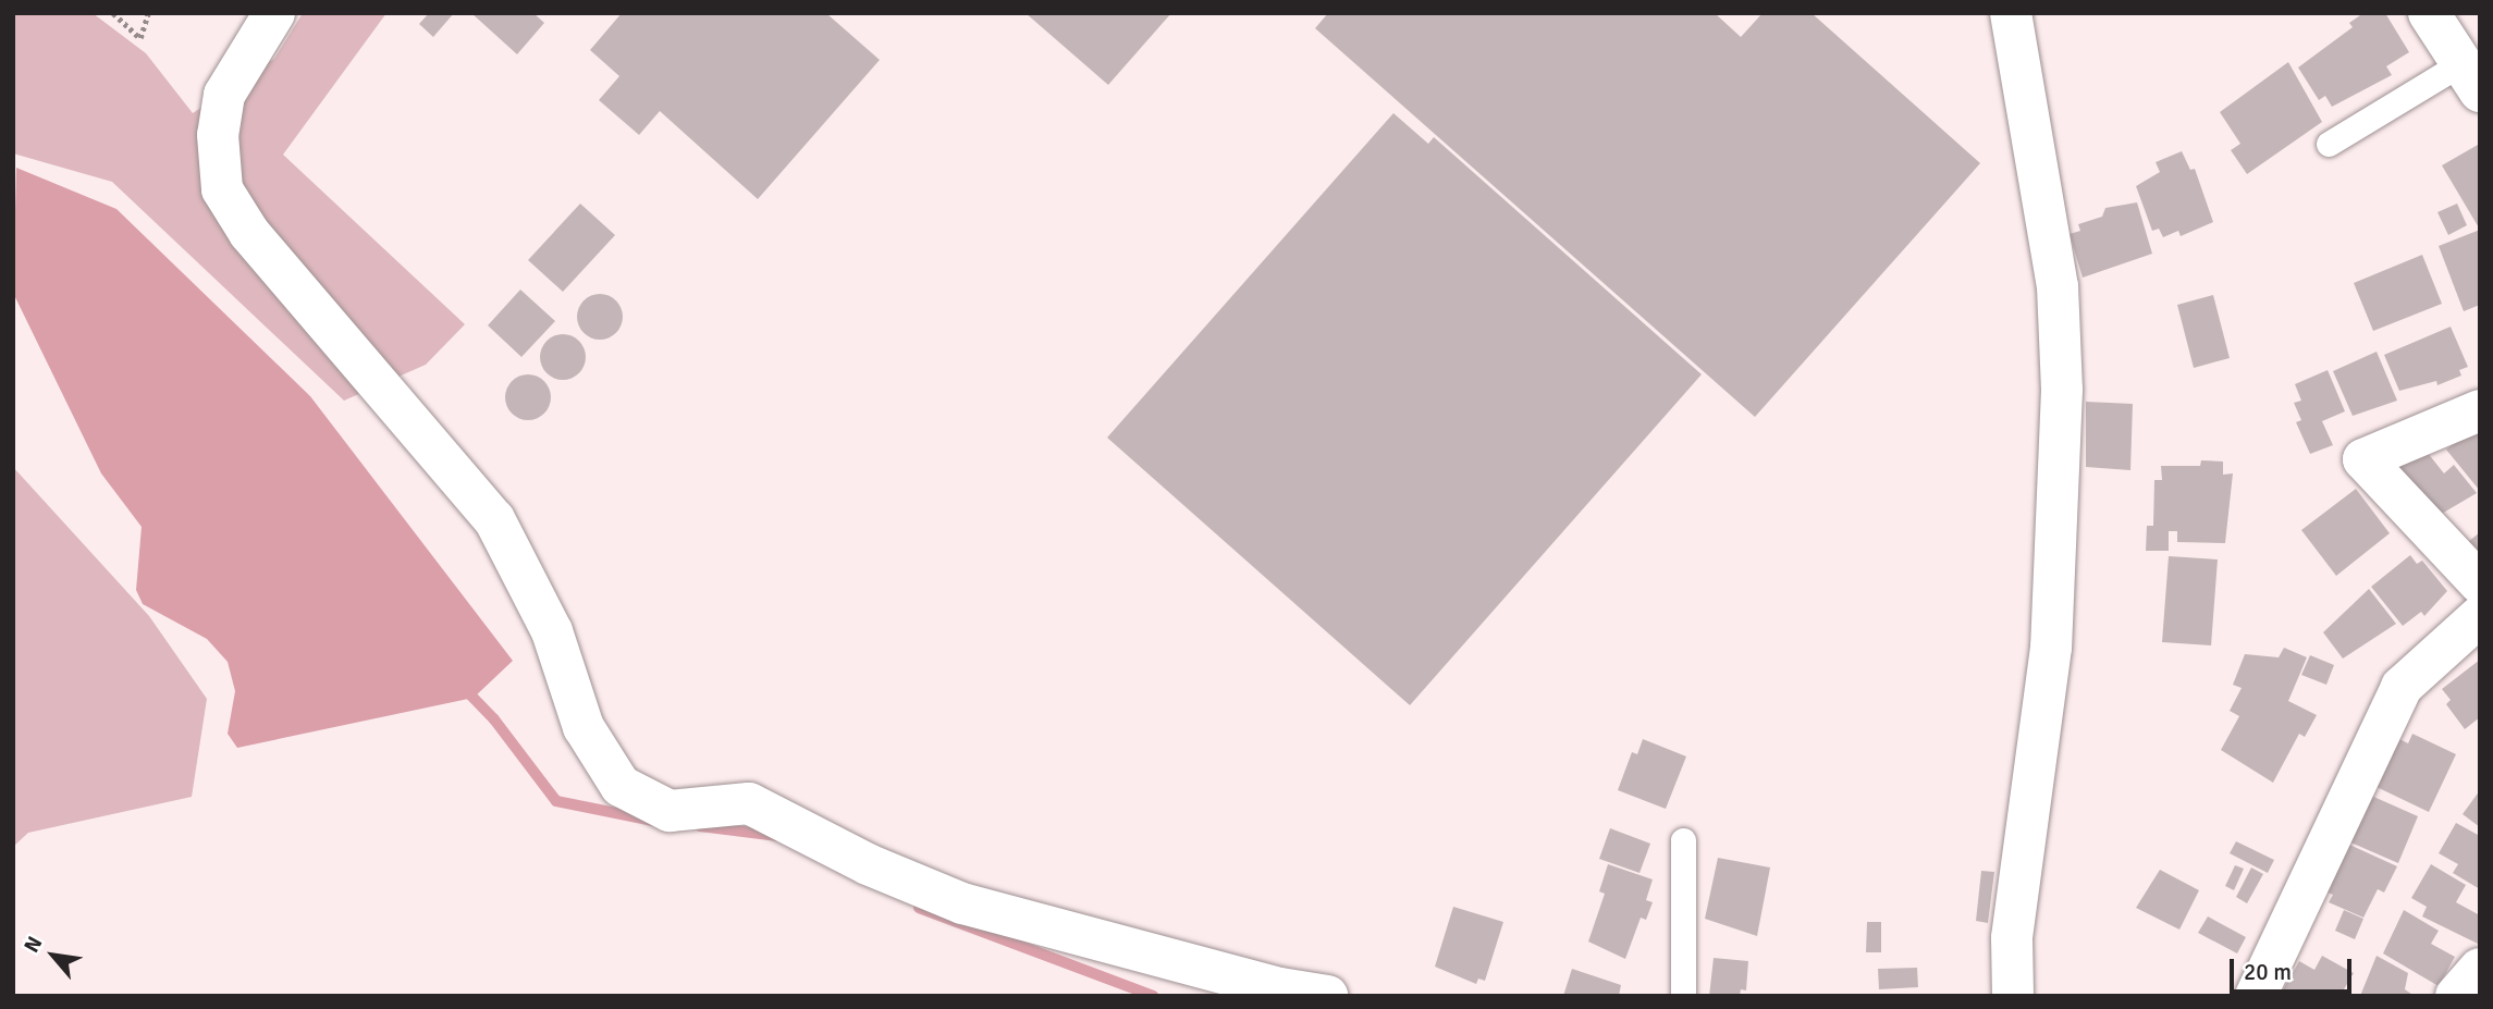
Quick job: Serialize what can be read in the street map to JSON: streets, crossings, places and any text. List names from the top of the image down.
{
  "scale_bar": "20 m",
  "north": "top left"
}
